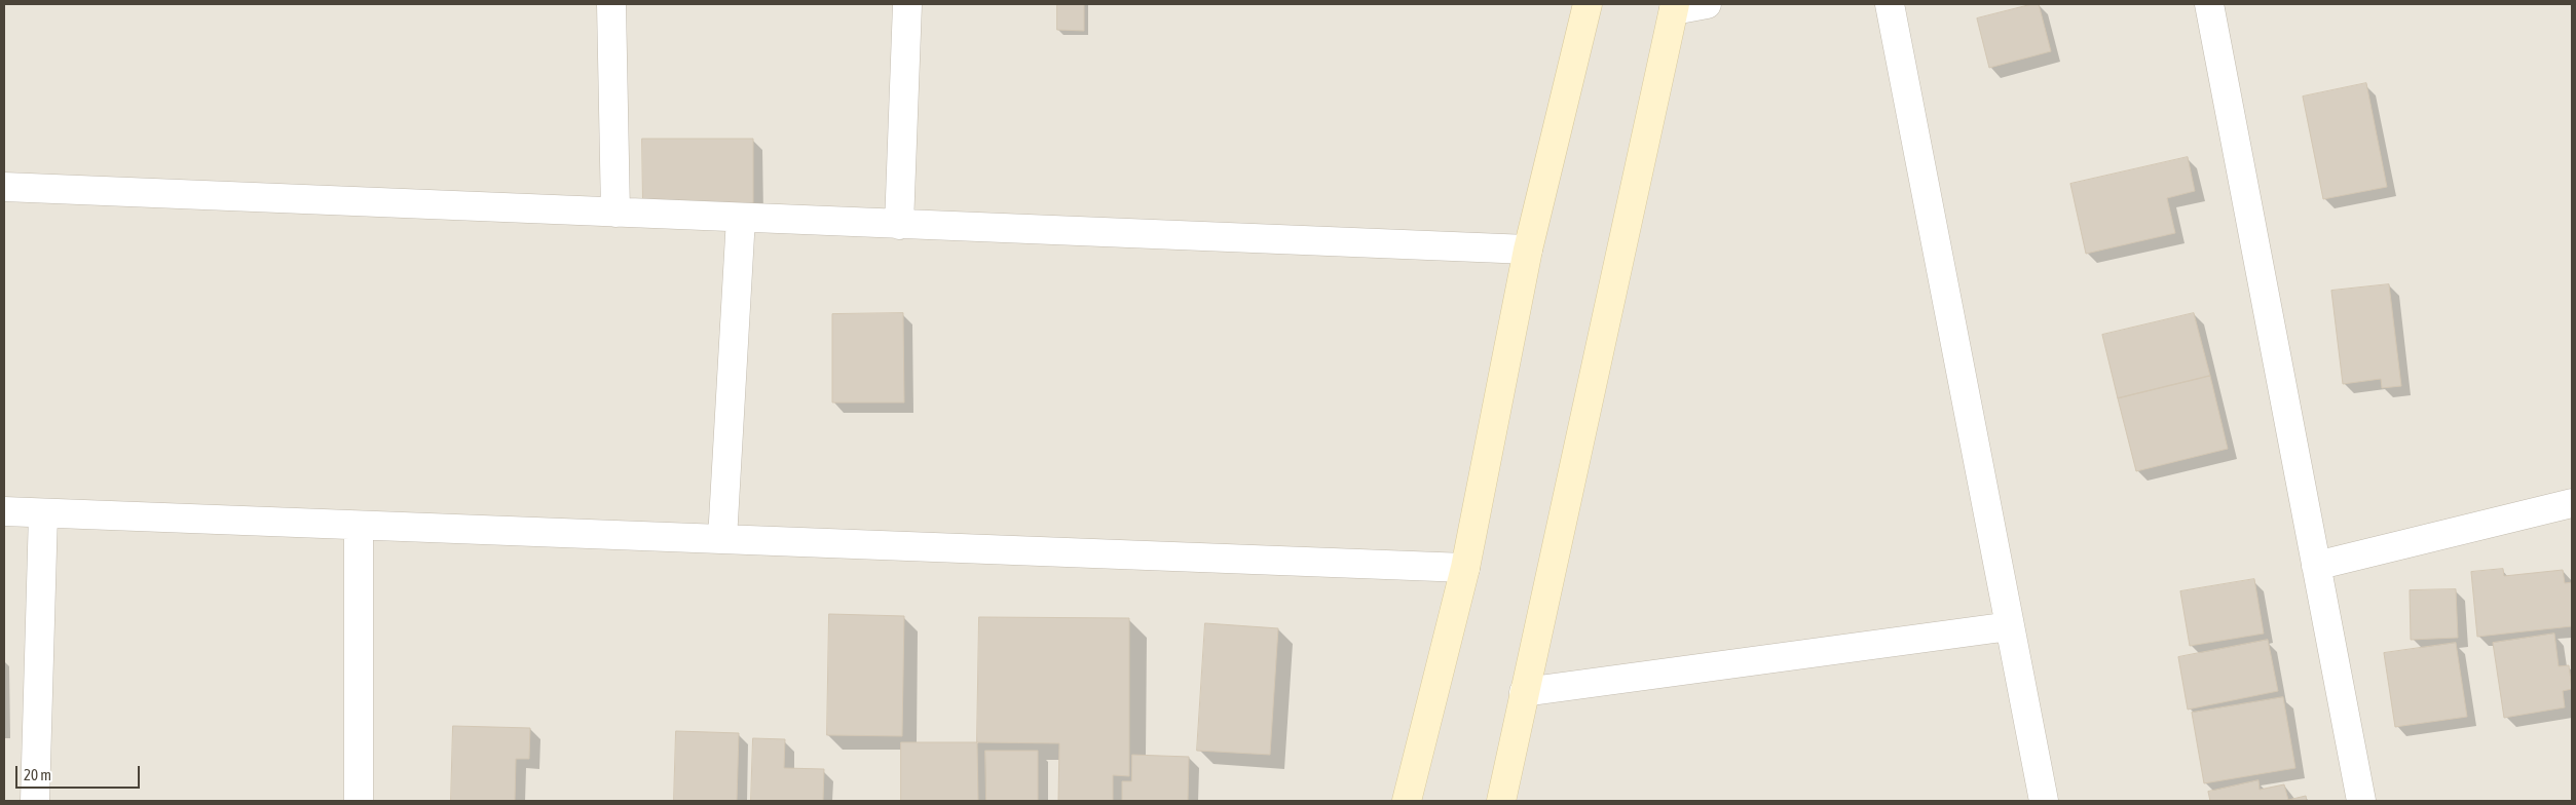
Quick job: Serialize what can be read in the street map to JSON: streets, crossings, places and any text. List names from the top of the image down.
{
  "scale_bar": "20 m"
}
